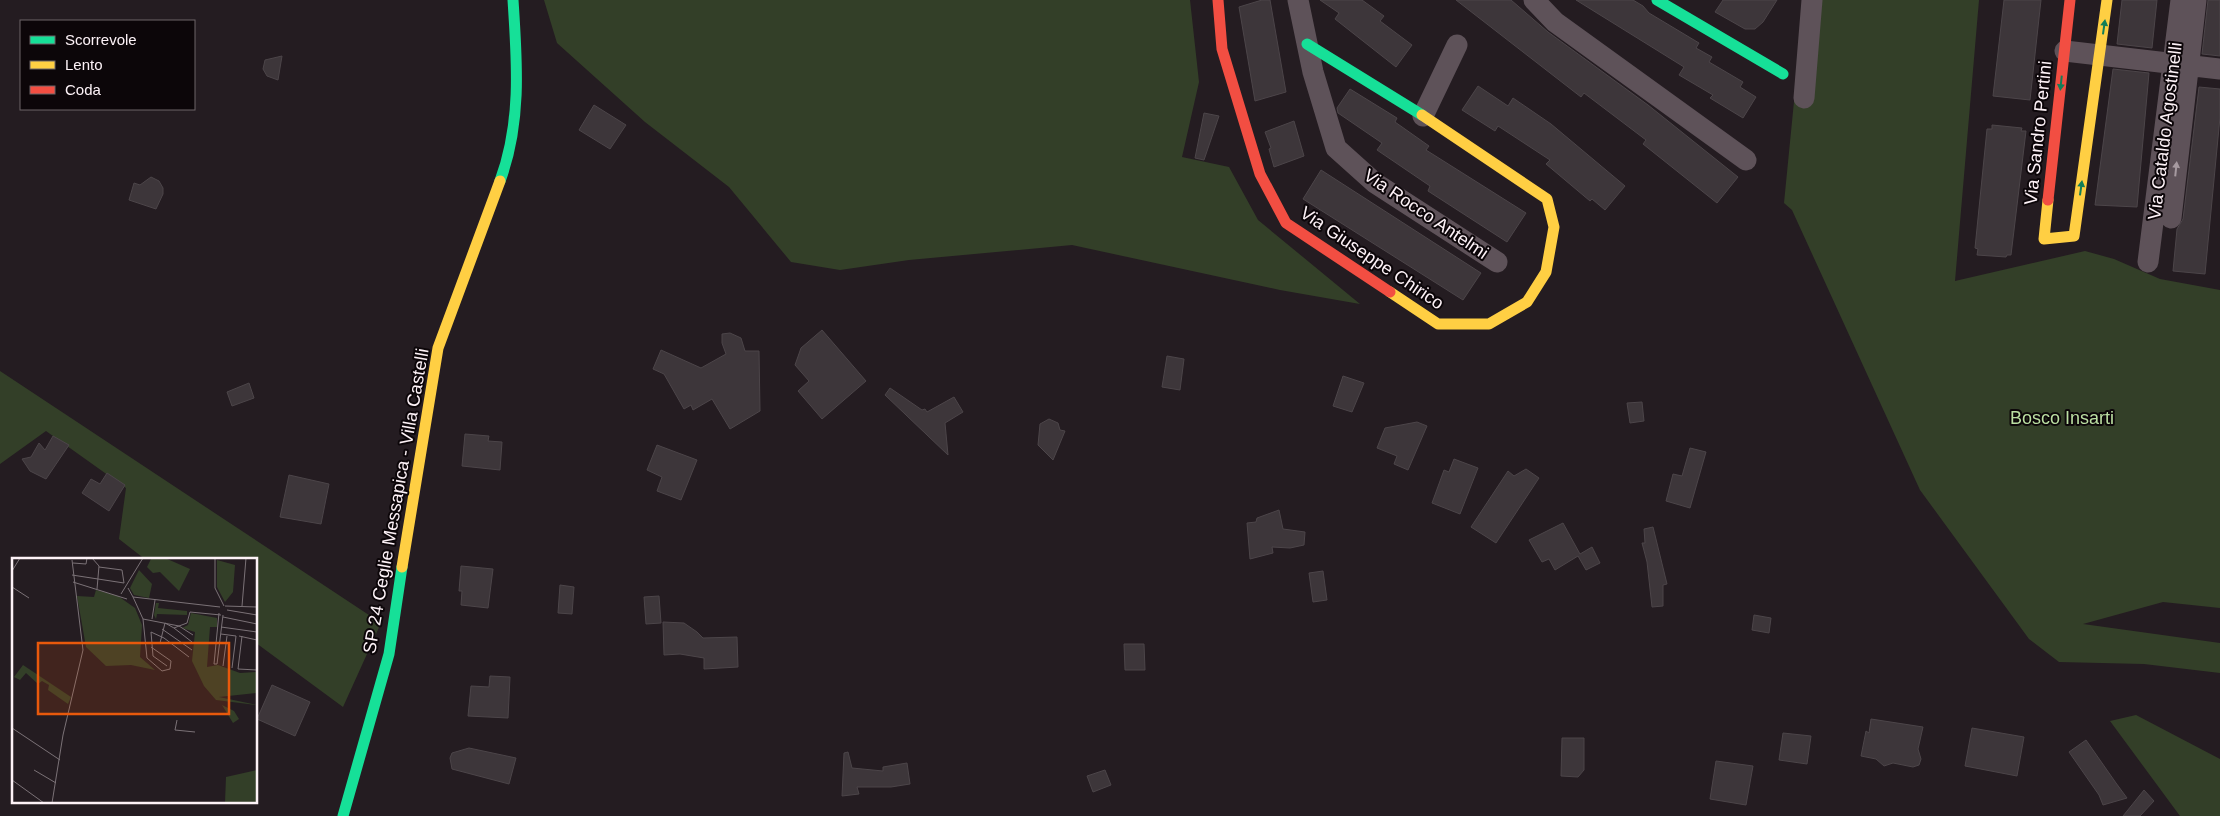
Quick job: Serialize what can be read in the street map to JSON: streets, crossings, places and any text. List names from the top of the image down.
{
  "streets": {
    "street": [
      "Via Cataldo Agostinelli",
      "Via Sandro Pertini",
      "Via Rocco Antelmi",
      "Via Giuseppe Chirico",
      "SP 24 Ceglie Messapica - Villa Castelli"
    ]
  },
  "crossings": [
    ["Via Rocco Antelmi", "Via Giuseppe Chirico"]
  ],
  "one_way": ["Via Cataldo Agostinelli"],
  "parks": ["Bosco Insarti"],
  "legend": ["Scorrevole", "Lento", "Coda"]
}
